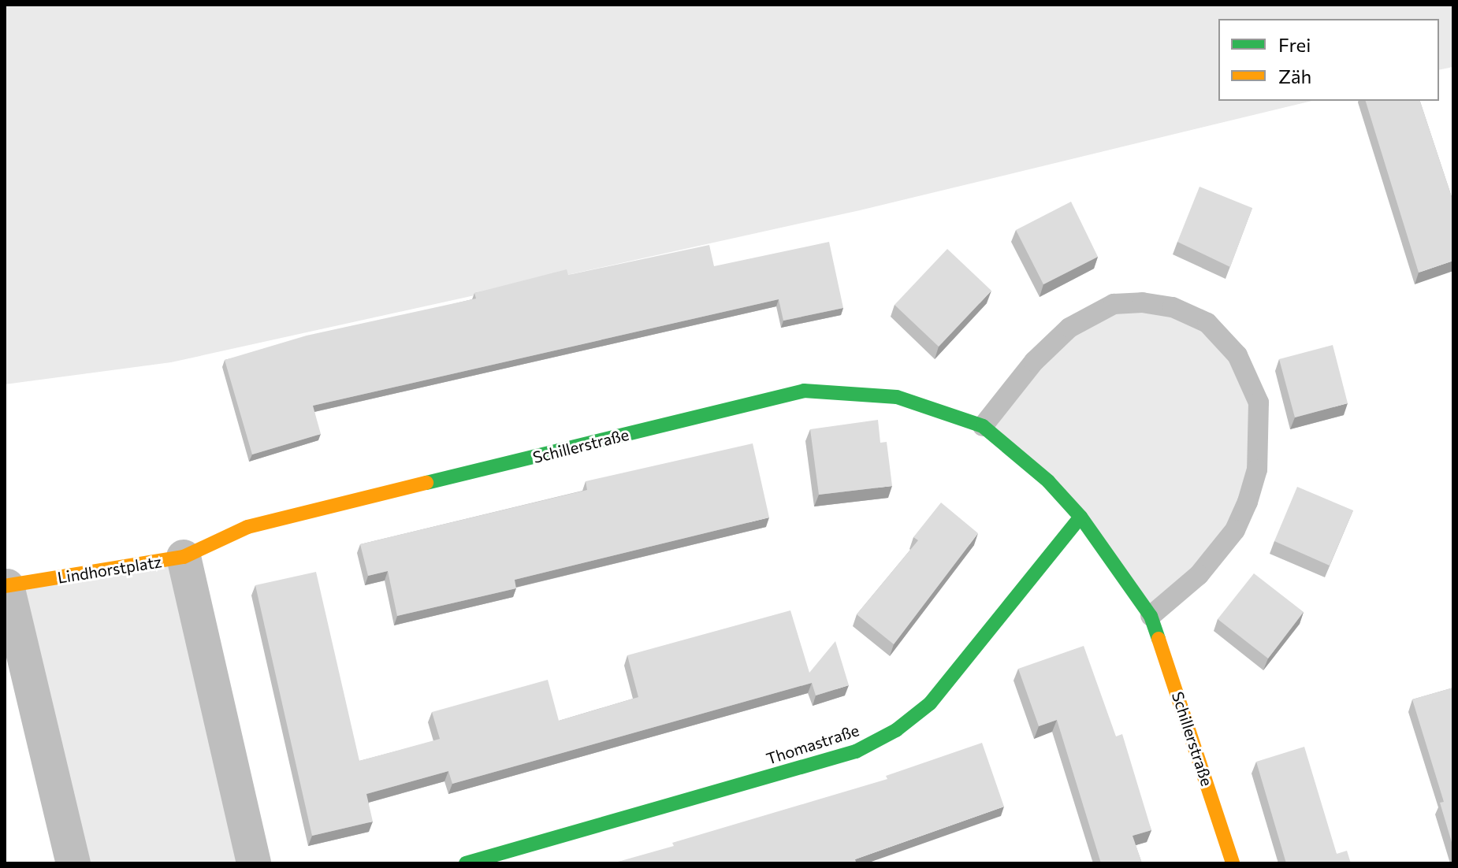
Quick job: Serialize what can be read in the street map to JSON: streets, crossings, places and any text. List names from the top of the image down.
{
  "streets": {
    "street": ["Schillerstraße", "Lindhorstplatz", "Thomastraße"]
  },
  "crossings": [
    ["Schillerstraße", "Lindhorstplatz"],
    ["Schillerstraße", "Thomastraße"]
  ],
  "legend": ["Frei", "Zäh"]
}
